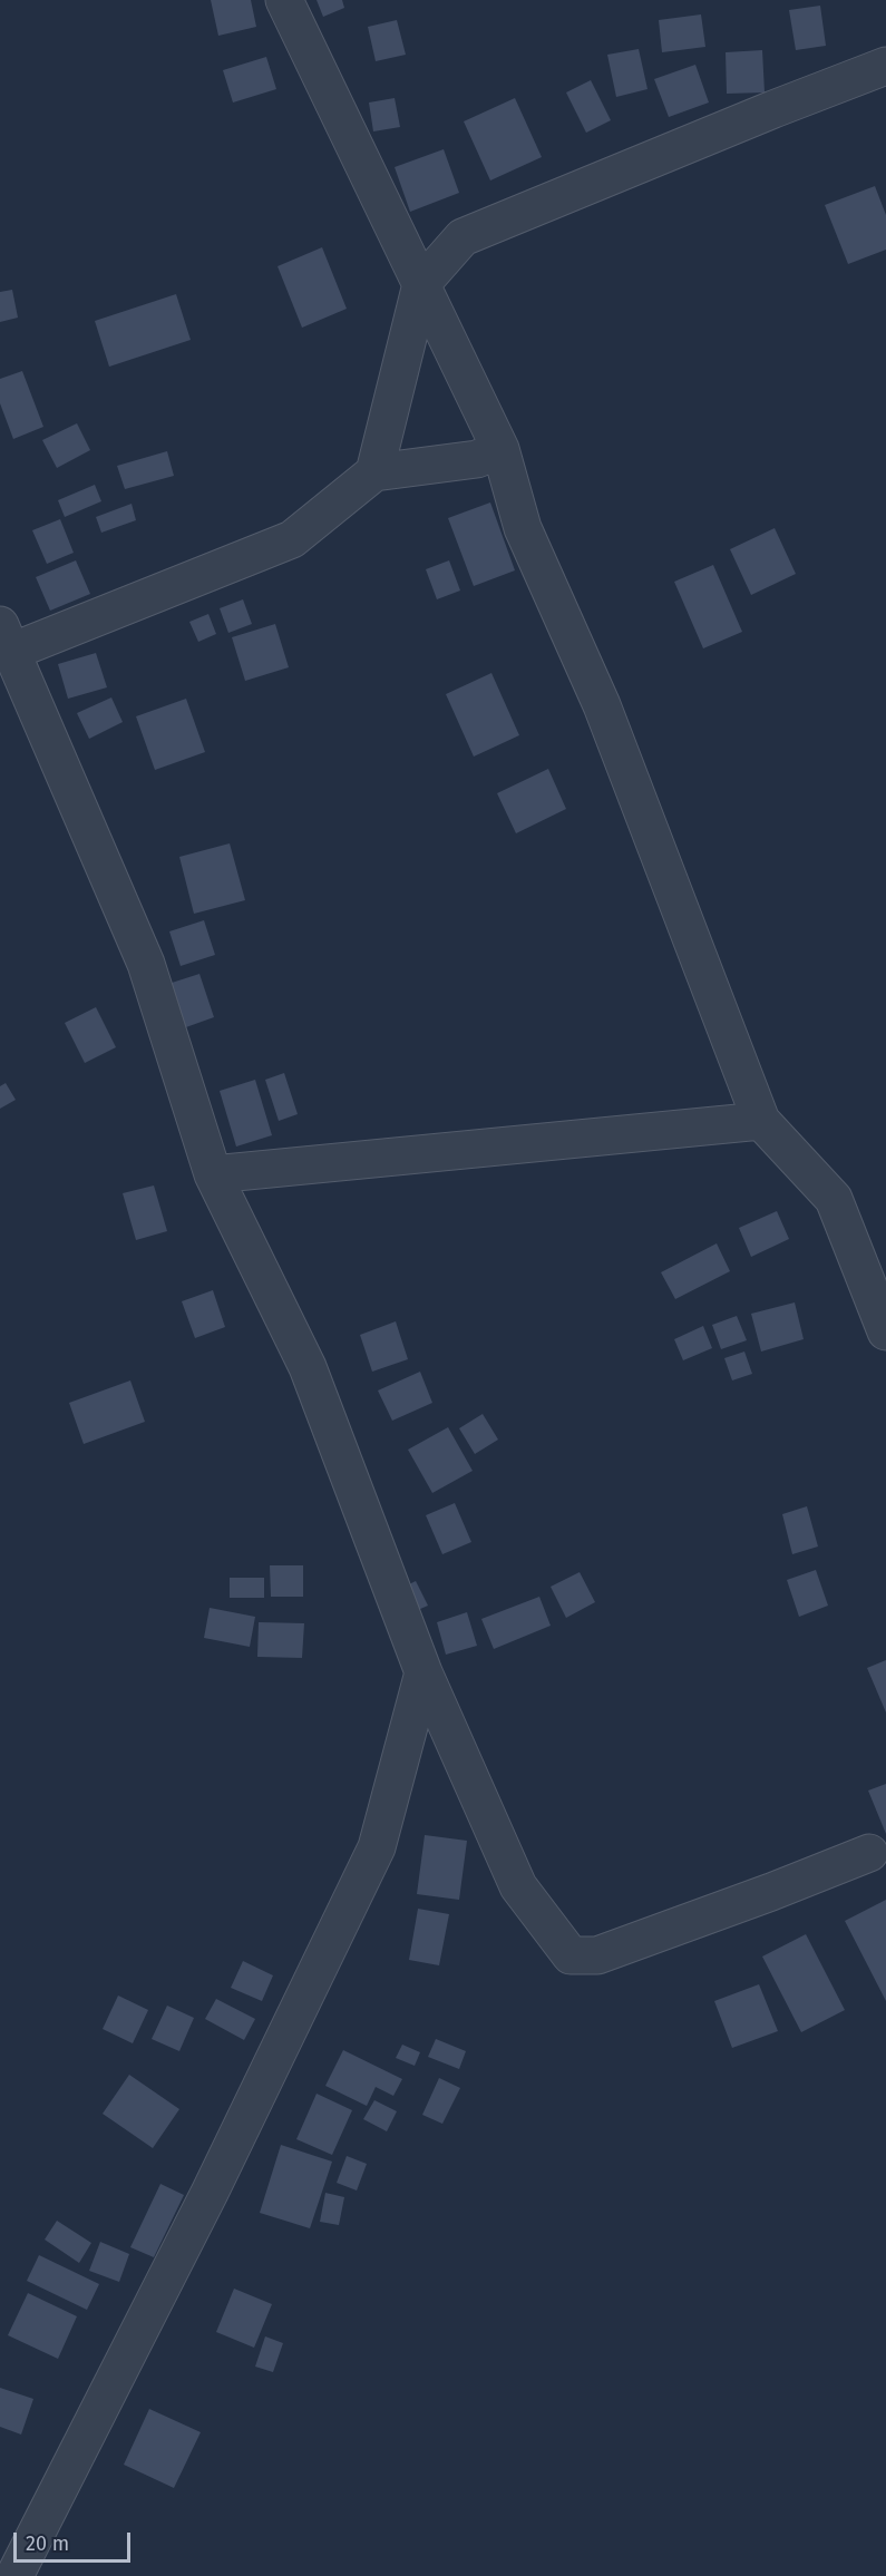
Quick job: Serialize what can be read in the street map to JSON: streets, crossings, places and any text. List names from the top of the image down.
{
  "scale_bar": "20 m"
}
